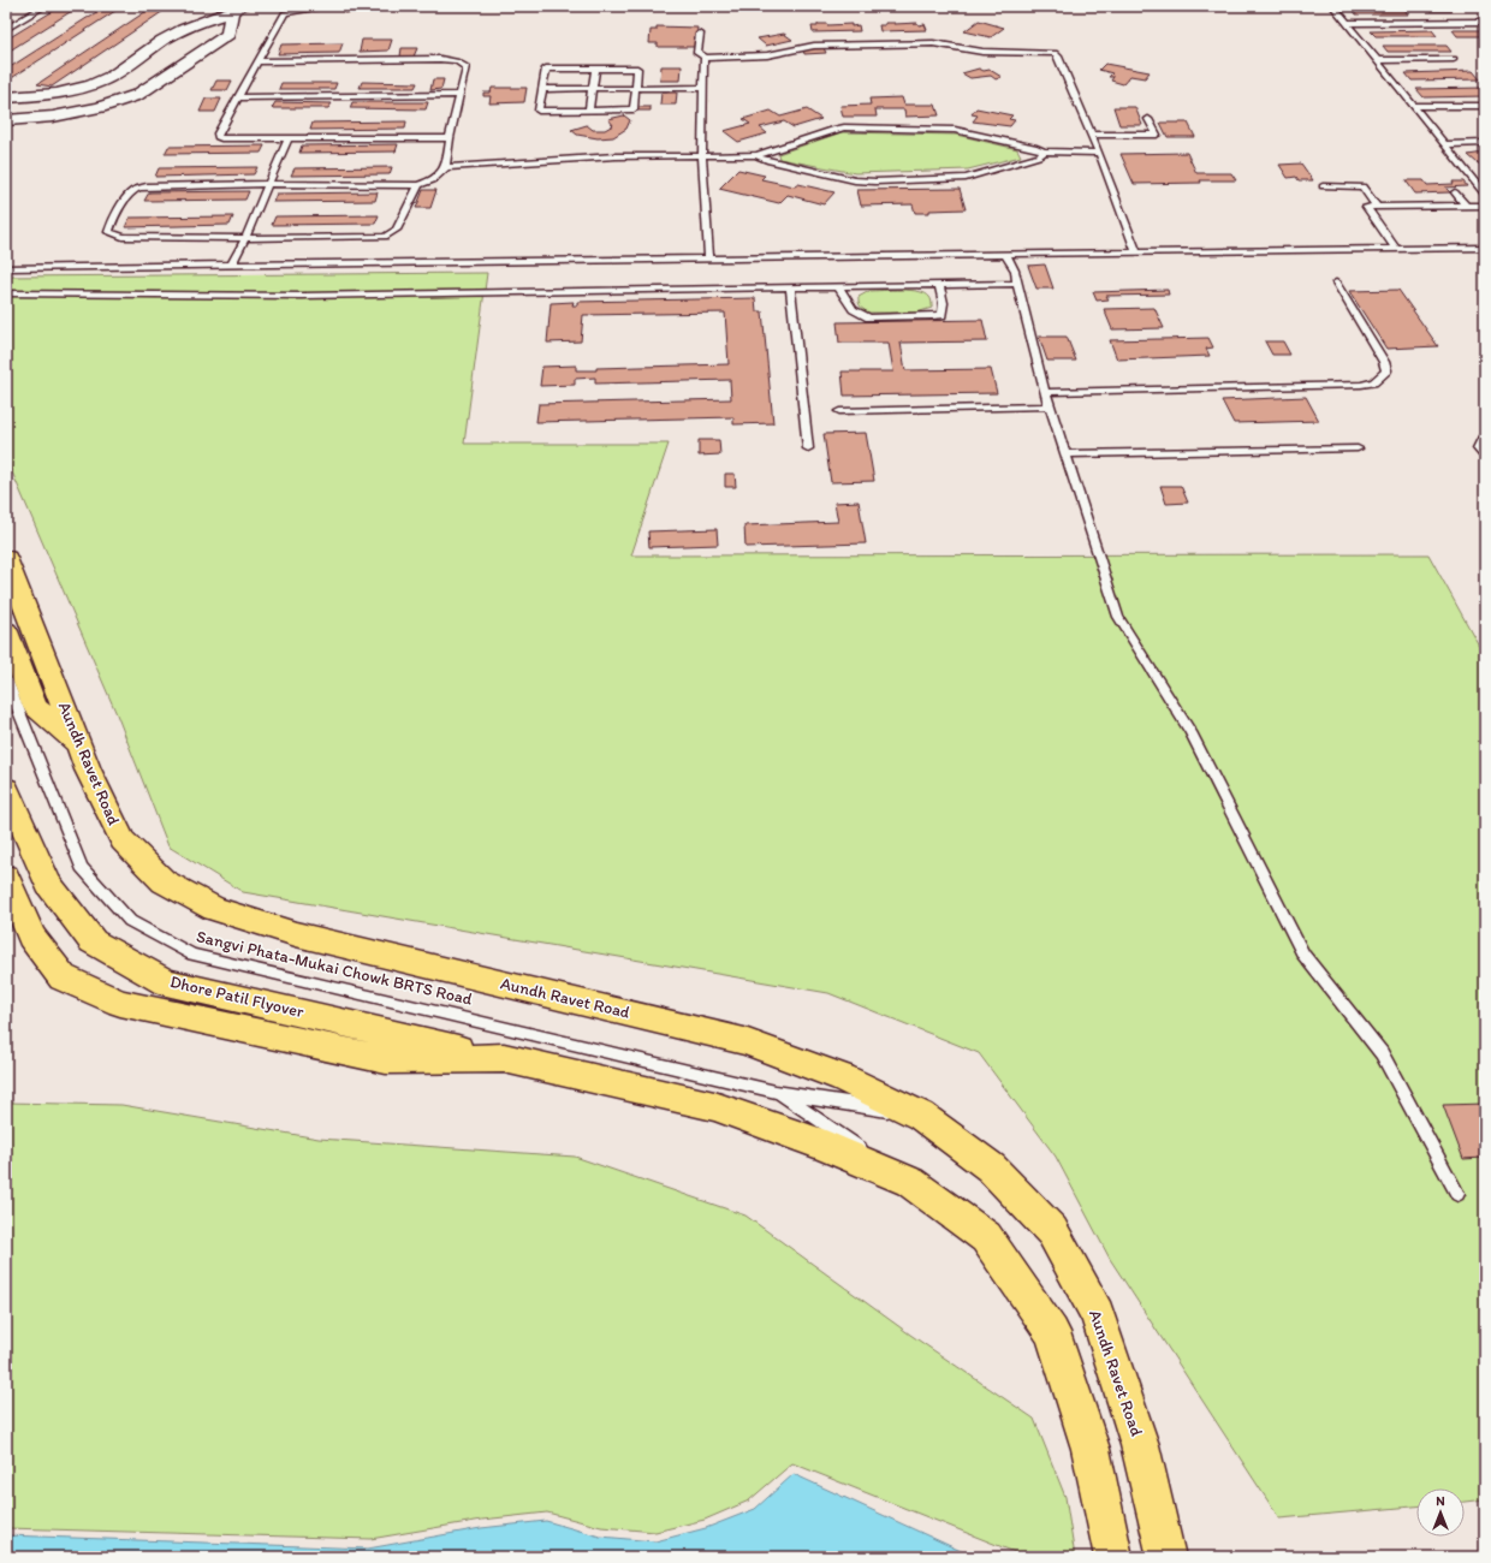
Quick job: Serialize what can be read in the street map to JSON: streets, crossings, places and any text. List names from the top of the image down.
{
  "streets": {
    "main road": ["Aundh Ravet Road", "Dhore Patil Flyover"],
    "lane": ["Sangvi Phata-Mukai Chowk BRTS Road"]
  },
  "crossings": [
    ["Aundh Ravet Road", "Sangvi Phata-Mukai Chowk BRTS Road"]
  ],
  "north": "top"
}
